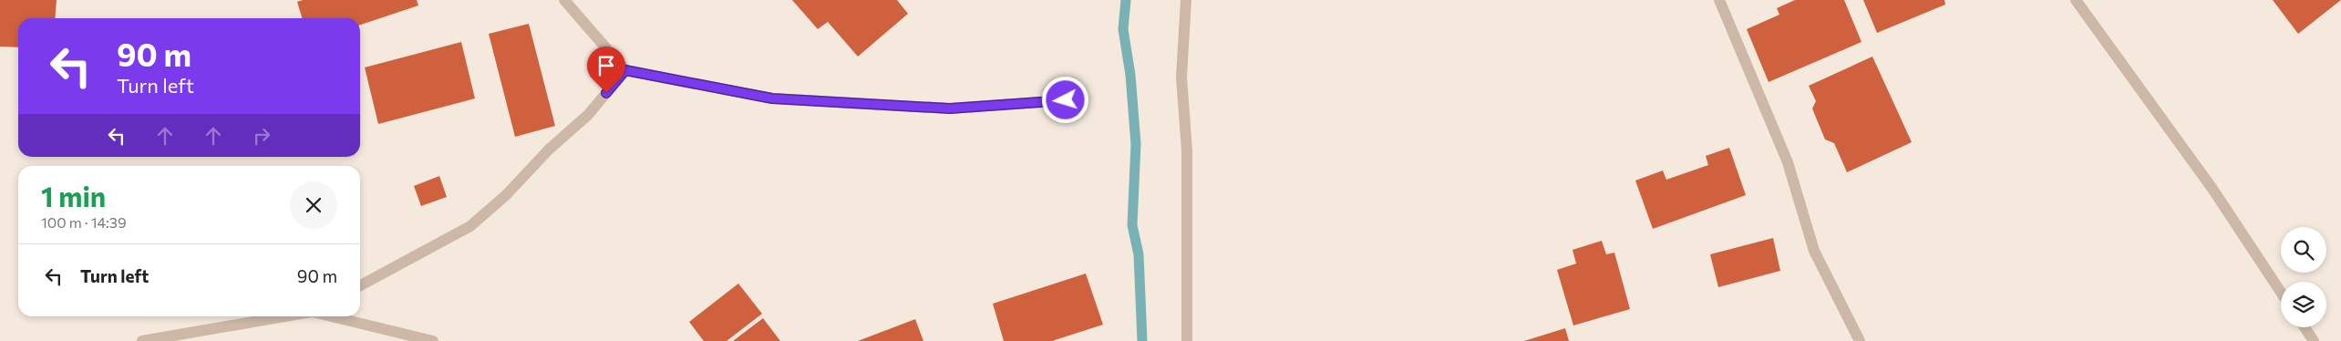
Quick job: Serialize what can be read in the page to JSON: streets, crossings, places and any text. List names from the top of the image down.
{
  "page": {
    "turn": ["90 m", "Turn left"],
    "heading": ["1 min", "100 m · 14:39"],
    "list": [
      {
        "name": "Turn left",
        "value": "90 m"
      }
    ]
  }
}
